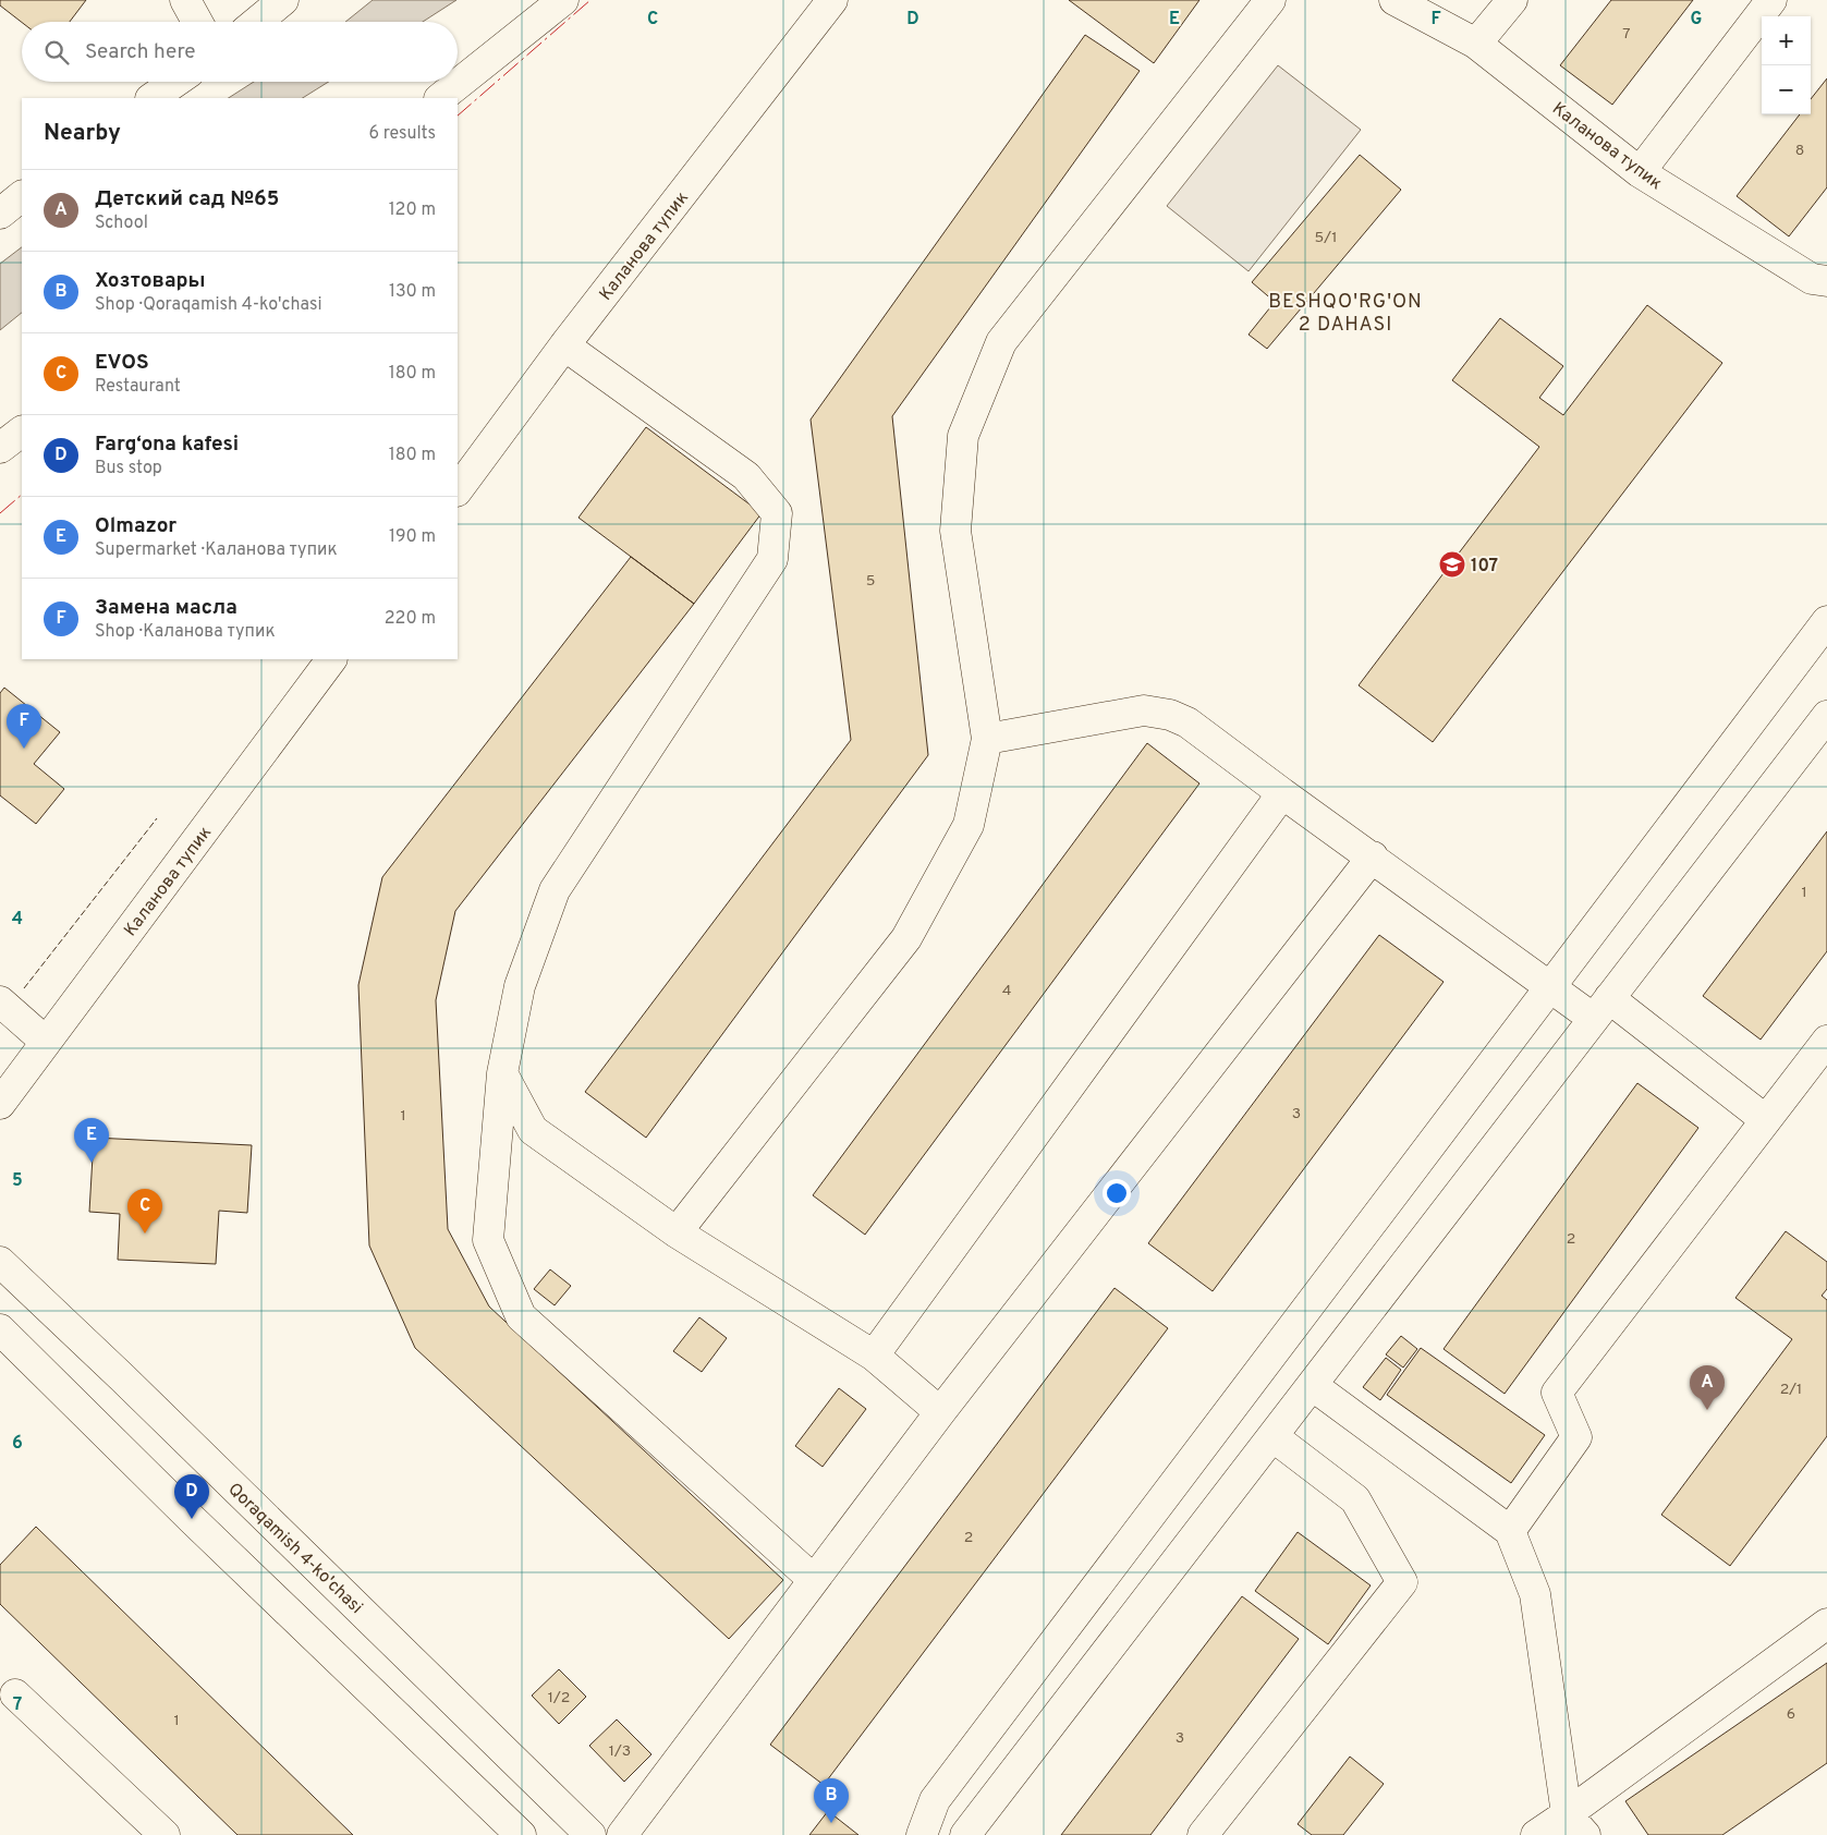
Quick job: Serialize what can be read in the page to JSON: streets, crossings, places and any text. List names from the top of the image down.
{
  "streets": {
    "street": ["Каланова тупик", "Qoraqamish 4-ko'chasi"]
  },
  "districts": ["BESHQO'RG'ON 2 DAHASI"],
  "places": {
    "school or university": ["107"]
  },
  "house_numbers": [
    "7",
    "8",
    "5/1",
    "5",
    "1",
    "4",
    "3",
    "1",
    "2",
    "2/1",
    "2",
    "1/2",
    "6",
    "1",
    "3",
    "1/3"
  ],
  "page": {
    "map_buttons": ["+", "−"],
    "search": "Search here",
    "heading": ["Nearby", "6 results"],
    "list": [
      {
        "mark": "A",
        "name": "Детский сад №65",
        "note": "School",
        "value": "120 m"
      },
      {
        "mark": "B",
        "name": "Хозтовары",
        "note": "Shop · Qoraqamish 4-ko'chasi",
        "value": "130 m"
      },
      {
        "mark": "C",
        "name": "EVOS",
        "note": "Restaurant",
        "value": "180 m"
      },
      {
        "mark": "D",
        "name": "Farg‘ona kafesi",
        "note": "Bus stop",
        "value": "180 m"
      },
      {
        "mark": "E",
        "name": "Olmazor",
        "note": "Supermarket · Каланова тупик",
        "value": "190 m"
      },
      {
        "mark": "F",
        "name": "Замена масла",
        "note": "Shop · Каланова тупик",
        "value": "220 m"
      }
    ],
    "pins": [
      "F",
      "E",
      "C",
      "A",
      "D",
      "B"
    ]
  },
  "grid": {
    "columns": [
      "C",
      "D",
      "E",
      "F",
      "G"
    ],
    "rows": [
      "4",
      "5",
      "6",
      "7"
    ]
  }
}
